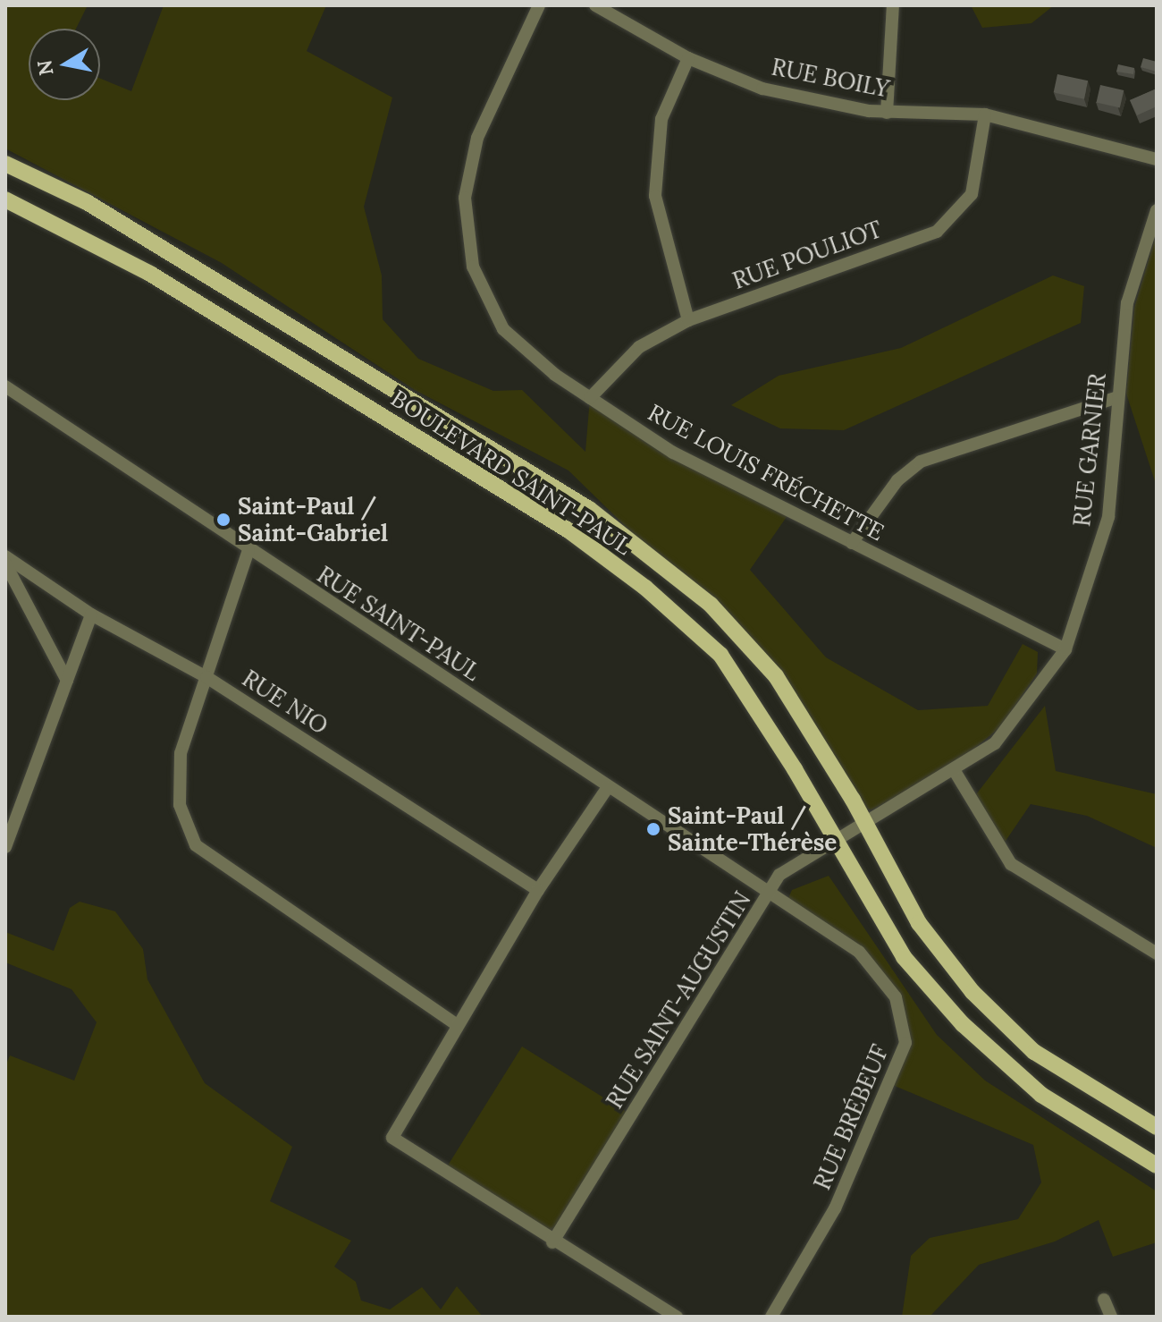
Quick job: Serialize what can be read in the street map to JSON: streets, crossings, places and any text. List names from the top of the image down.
{
  "streets": {
    "main road": ["BOULEVARD SAINT-PAUL"],
    "street": [
      "RUE BOILY",
      "RUE POULIOT",
      "RUE GARNIER",
      "RUE LOUIS FRÉCHETTE",
      "RUE SAINT-PAUL",
      "RUE NIO",
      "RUE SAINT-AUGUSTIN",
      "RUE BRÉBEUF"
    ]
  },
  "crossings": [
    ["RUE BOILY", "RUE POULIOT"],
    ["RUE POULIOT", "RUE LOUIS FRÉCHETTE"],
    ["RUE GARNIER", "BOULEVARD SAINT-PAUL"],
    ["RUE GARNIER", "RUE LOUIS FRÉCHETTE"],
    ["RUE GARNIER", "RUE SAINT-AUGUSTIN"],
    ["BOULEVARD SAINT-PAUL", "RUE SAINT-AUGUSTIN"],
    ["RUE SAINT-PAUL", "RUE SAINT-AUGUSTIN"],
    ["RUE SAINT-PAUL", "RUE BRÉBEUF"],
    ["RUE SAINT-AUGUSTIN", "RUE BRÉBEUF"]
  ],
  "places": ["Saint-Paul / Saint-Gabriel", "Saint-Paul / Sainte-Thérèse"],
  "north": "left"
}
